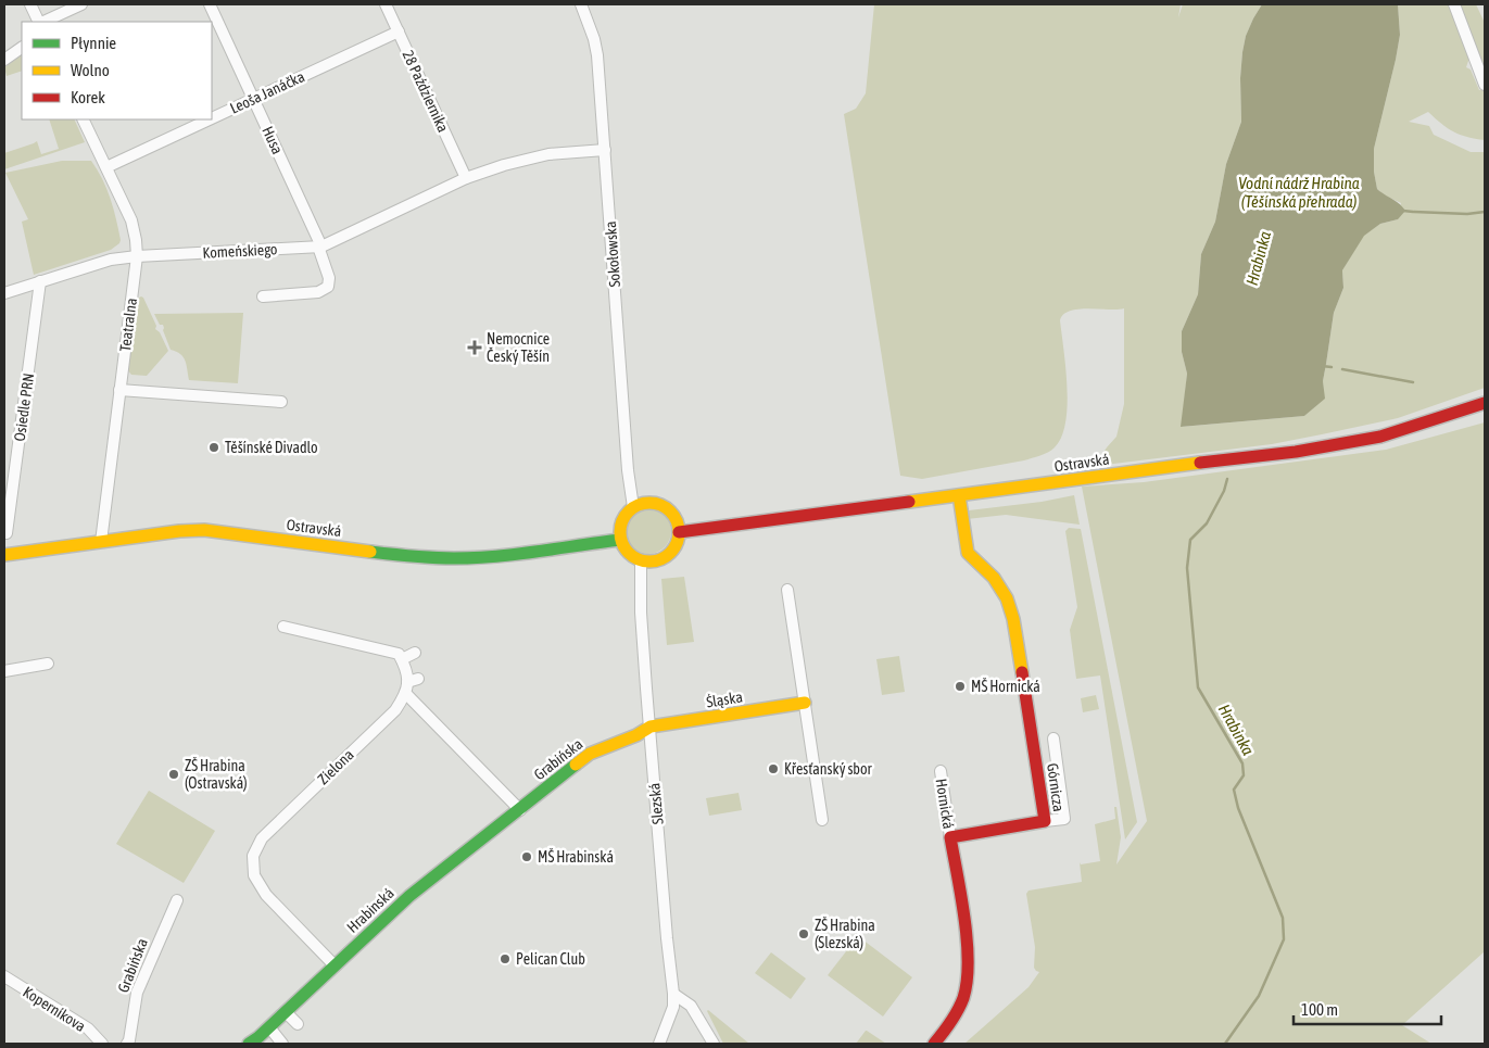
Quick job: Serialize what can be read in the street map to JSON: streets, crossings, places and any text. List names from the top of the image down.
{
  "streets": {
    "street": [
      "28 Października",
      "Leoša Janáčka",
      "Husa",
      "Komeńskiego",
      "Sokołowska",
      "Teatralna",
      "Osiedle PRN",
      "Ostravská",
      "Śląska",
      "Grabińska",
      "Zielona",
      "Górnicza",
      "Slezská",
      "Hornická",
      "Hrabinská",
      "Koperníkova"
    ]
  },
  "crossings": [
    ["28 Października", "Leoša Janáčka"],
    ["28 Października", "Komeńskiego"],
    ["Leoša Janáčka", "Husa"],
    ["Leoša Janáčka", "Teatralna"],
    ["Husa", "Komeńskiego"],
    ["Komeńskiego", "Sokołowska"],
    ["Komeńskiego", "Teatralna"],
    ["Komeńskiego", "Osiedle PRN"],
    ["Sokołowska", "Ostravská"],
    ["Sokołowska", "Slezská"],
    ["Teatralna", "Ostravská"],
    ["Ostravská", "Górnicza"],
    ["Ostravská", "Slezská"],
    ["Śląska", "Grabińska"],
    ["Śląska", "Slezská"],
    ["Grabińska", "Slezská"],
    ["Grabińska", "Hrabinská"],
    ["Zielona", "Hrabinská"],
    ["Górnicza", "Hornická"]
  ],
  "water": ["Vodní nádrž Hrabina (Těšínská přehrada)", "Hrabinka"],
  "places": {
    "health": ["Nemocnice Český Těšín"],
    "other": [
      "Těšínské Divadlo",
      "MŠ Hornická",
      "Křesťanský sbor",
      "ZŠ Hrabina (Ostravská)",
      "MŠ Hrabinská",
      "ZŠ Hrabina (Slezská)",
      "Pelican Club"
    ]
  },
  "legend": ["Płynnie", "Wolno", "Korek"],
  "scale_bar": "100 m"
}
